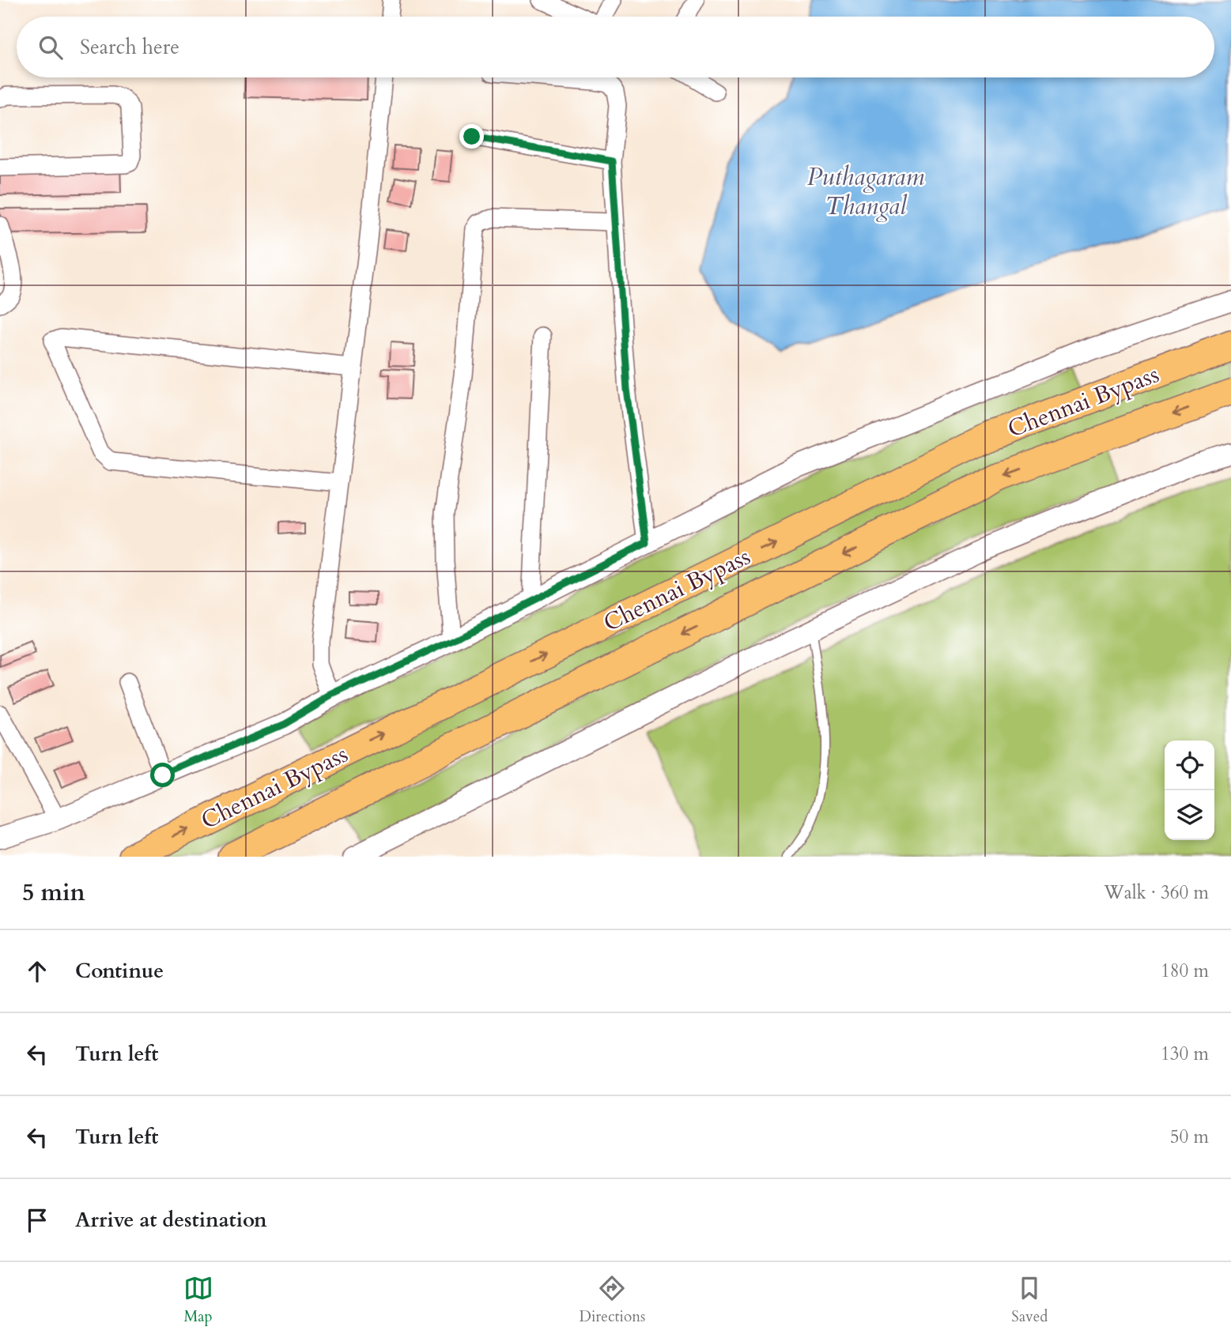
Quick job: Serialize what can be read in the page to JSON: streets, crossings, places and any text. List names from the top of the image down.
{
  "streets": {
    "highway": ["Chennai Bypass"]
  },
  "water": ["Puthagaram Thangal"],
  "page": {
    "search": "Search here",
    "heading": ["5 min", "Walk · 360 m"],
    "list": [
      ["Continue", "180 m"],
      ["Turn left", "130 m"],
      ["Turn left", "50 m"],
      "Arrive at destination"
    ],
    "nav": ["Map", "Directions", "Saved"]
  }
}
